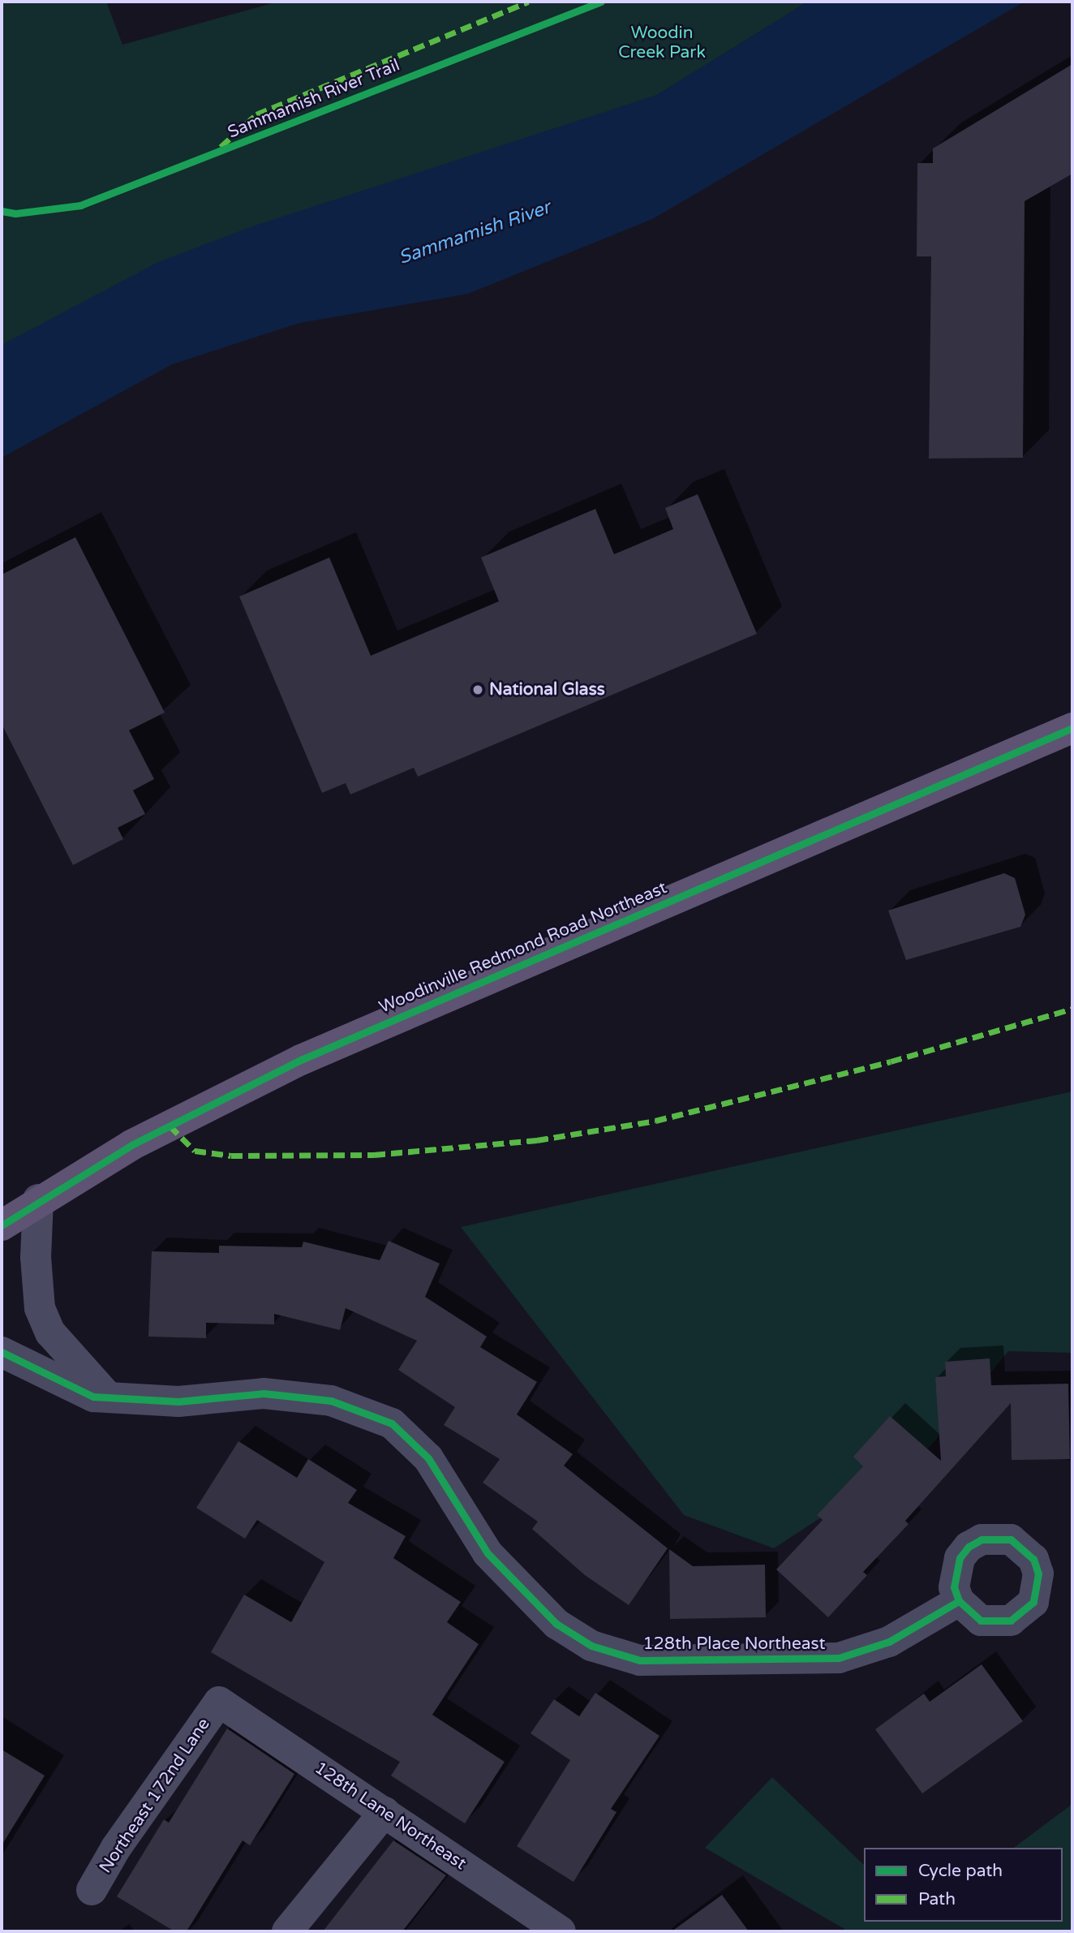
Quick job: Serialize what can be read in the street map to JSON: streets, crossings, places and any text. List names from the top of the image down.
{
  "streets": {
    "main road": ["Woodinville Redmond Road Northeast"],
    "street": ["128th Place Northeast", "Northeast 172nd Lane", "128th Lane Northeast"],
    "cycle path": ["Sammamish River Trail"]
  },
  "crossings": [
    ["Northeast 172nd Lane", "128th Lane Northeast"]
  ],
  "water": ["Sammamish River"],
  "parks": ["Woodin Creek Park"],
  "places": ["National Glass"],
  "legend": ["Cycle path", "Path"]
}
